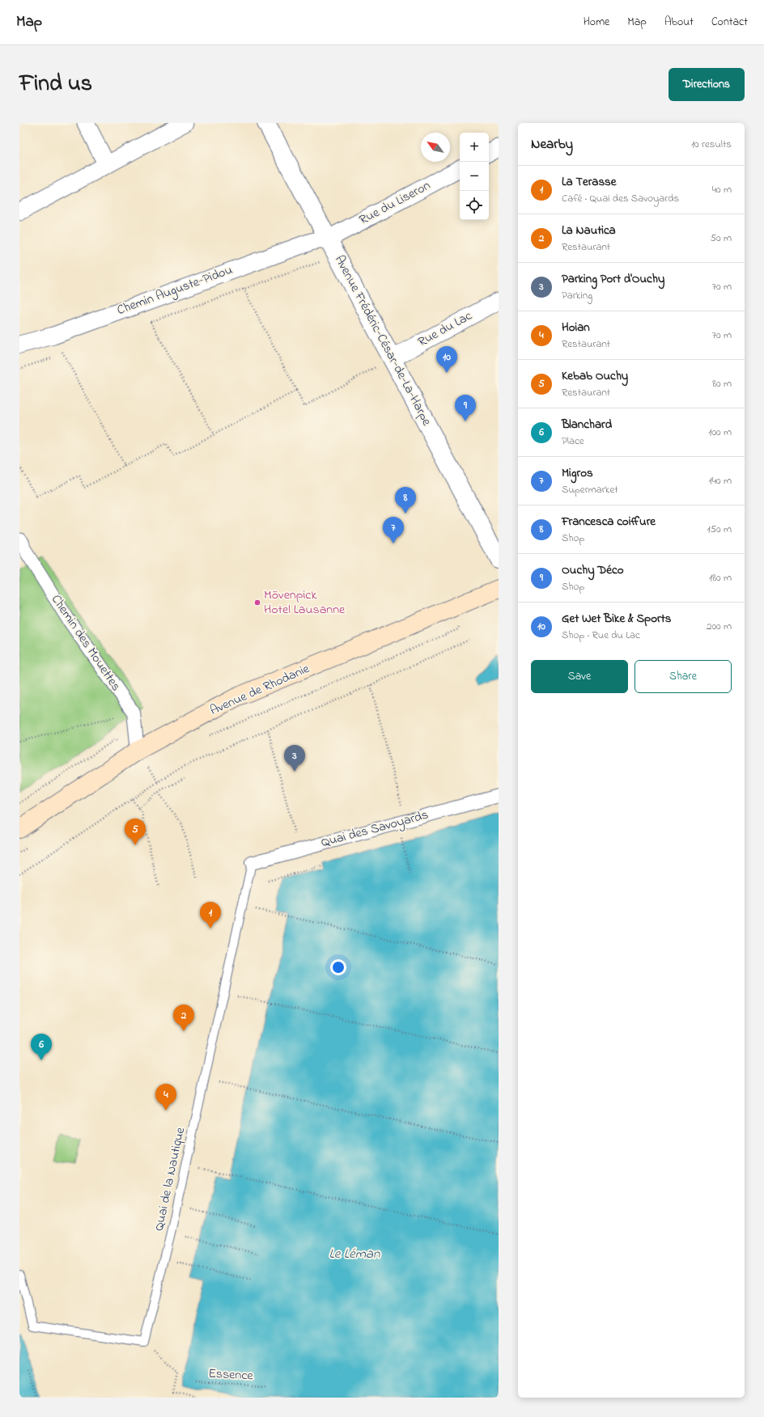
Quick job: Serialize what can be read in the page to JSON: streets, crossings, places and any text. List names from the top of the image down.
{
  "streets": {
    "main road": ["Avenue de Rhodanie"],
    "street": [
      "Rue du Liseron",
      "Chemin Auguste-Pidou",
      "Rue du Lac",
      "Avenue Frédéric-César-de-La-Harpe",
      "Chemin des Mouettes",
      "Quai des Savoyards"
    ],
    "lane": ["Quai de la Nautique"],
    "path": ["Essence"]
  },
  "crossings": [
    ["Rue du Liseron", "Chemin Auguste-Pidou"],
    ["Rue du Liseron", "Avenue Frédéric-César-de-La-Harpe"],
    ["Chemin Auguste-Pidou", "Avenue Frédéric-César-de-La-Harpe"],
    ["Rue du Lac", "Avenue Frédéric-César-de-La-Harpe"],
    ["Chemin des Mouettes", "Avenue de Rhodanie"],
    ["Quai des Savoyards", "Quai de la Nautique"]
  ],
  "water": ["Le Léman"],
  "places": ["Mövenpick Hotel Lausanne"],
  "north": "top left",
  "page": {
    "header": "Map",
    "nav": [
      "Home",
      "Map",
      "About",
      "Contact"
    ],
    "title": "Find us",
    "buttons": [
      "Directions",
      ["Save", "Share"]
    ],
    "heading": ["Nearby", "10 results"],
    "map_buttons": ["+", "−"],
    "list": [
      {
        "mark": "1",
        "name": "La Terasse",
        "note": "Café · Quai des Savoyards",
        "value": "40 m"
      },
      {
        "mark": "2",
        "name": "La Nautica",
        "note": "Restaurant",
        "value": "50 m"
      },
      {
        "mark": "3",
        "name": "Parking Port d'Ouchy",
        "note": "Parking",
        "value": "70 m"
      },
      {
        "mark": "4",
        "name": "Hoian",
        "note": "Restaurant",
        "value": "70 m"
      },
      {
        "mark": "5",
        "name": "Kebab Ouchy",
        "note": "Restaurant",
        "value": "80 m"
      },
      {
        "mark": "6",
        "name": "Blanchard",
        "note": "Place",
        "value": "100 m"
      },
      {
        "mark": "7",
        "name": "Migros",
        "note": "Supermarket",
        "value": "140 m"
      },
      {
        "mark": "8",
        "name": "Francesca coiffure",
        "note": "Shop",
        "value": "150 m"
      },
      {
        "mark": "9",
        "name": "Ouchy Déco",
        "note": "Shop",
        "value": "180 m"
      },
      {
        "mark": "10",
        "name": "Get Wet Bike & Sports",
        "note": "Shop · Rue du Lac",
        "value": "200 m"
      }
    ],
    "pins": [
      "10",
      "9",
      "8",
      "7",
      "3",
      "5",
      "1",
      "2",
      "6",
      "4"
    ]
  }
}
